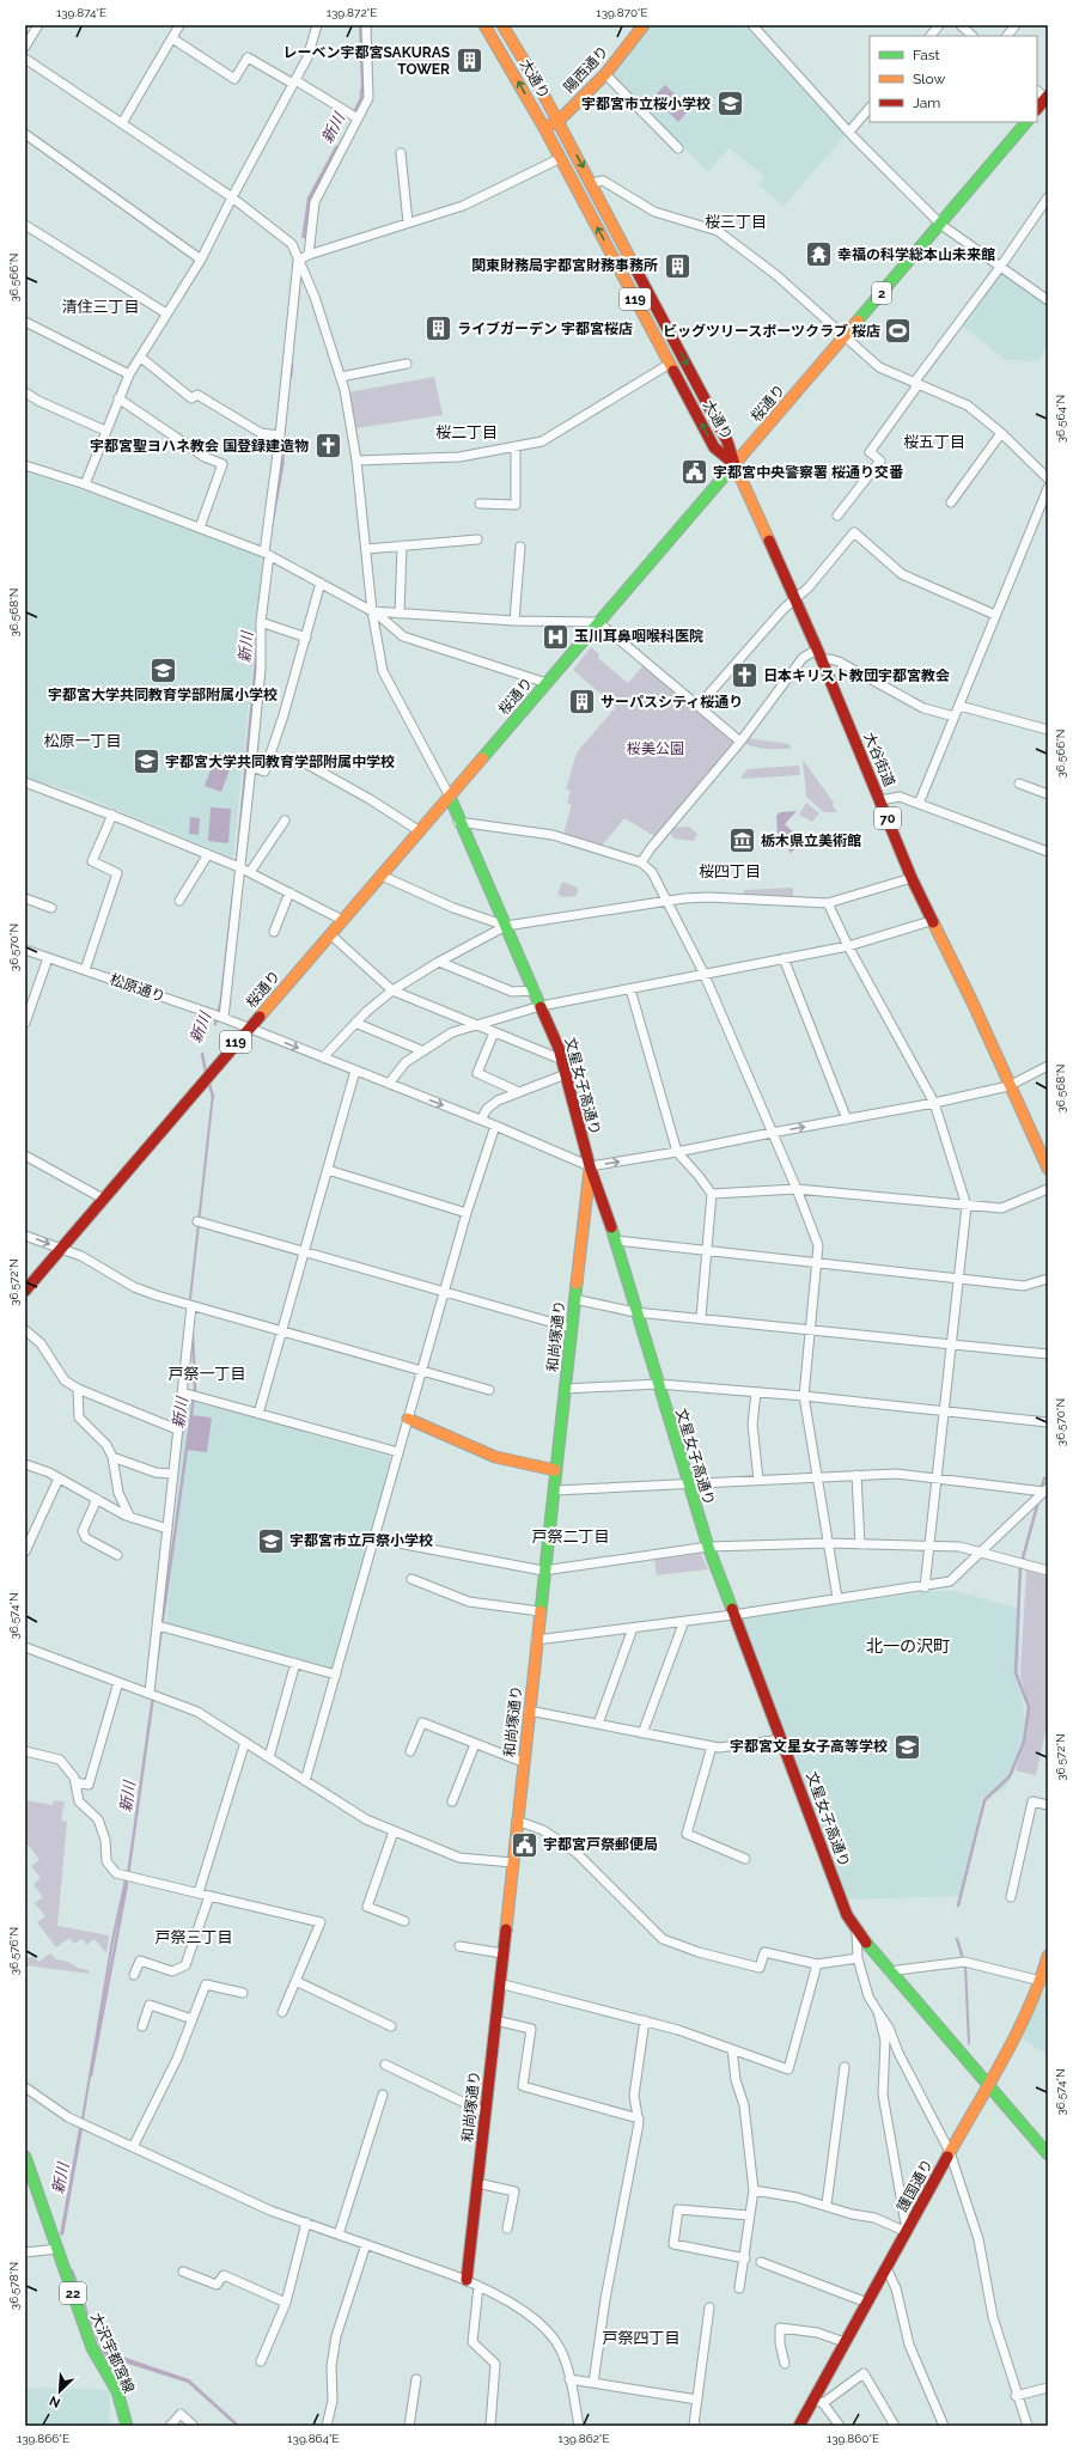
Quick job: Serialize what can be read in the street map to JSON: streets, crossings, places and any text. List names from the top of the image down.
{
  "streets": {
    "main road": [
      "陽西通り",
      "大通り",
      "2",
      "119",
      "桜通り",
      "大谷街道",
      "70",
      "文星女子高通り",
      "和尚塚通り",
      "護国通り",
      "22",
      "大沢宇都宮線"
    ],
    "street": ["松原通り"]
  },
  "crossings": [
    ["陽西通り", "大通り"],
    ["大通り", "桜通り"],
    ["大通り", "大谷街道"],
    ["桜通り", "大谷街道"],
    ["桜通り", "松原通り"],
    ["桜通り", "文星女子高通り"],
    ["松原通り", "文星女子高通り"],
    ["松原通り", "和尚塚通り"],
    ["文星女子高通り", "和尚塚通り"],
    ["文星女子高通り", "護国通り"]
  ],
  "districts": [
    "桜三丁目",
    "清住三丁目",
    "桜二丁目",
    "桜五丁目",
    "松原一丁目",
    "桜四丁目",
    "戸祭一丁目",
    "戸祭二丁目",
    "北一の沢町",
    "戸祭三丁目",
    "戸祭四丁目"
  ],
  "water": ["新川"],
  "parks": ["桜美公園"],
  "places": {
    "building": [
      "レーベン宇都宮SAKURAS TOWER",
      "関東財務局宇都宮財務事務所",
      "ライブガーデン 宇都宮桜店",
      "サーパスシティ桜通り"
    ],
    "school or university": [
      "宇都宮市立桜小学校",
      "宇都宮大学共同教育学部附属小学校",
      "宇都宮大学共同教育学部附属中学校",
      "宇都宮市立戸祭小学校",
      "宇都宮文星女子高等学校"
    ],
    "temple": ["幸福の科学総本山未来館"],
    "sports": ["ビッグツリースポーツクラブ 桜店"],
    "church": ["宇都宮聖ヨハネ教会 国登録建造物", "日本キリスト教団宇都宮教会"],
    "public building": ["宇都宮中央警察署 桜通り交番", "宇都宮戸祭郵便局"],
    "hospital": ["玉川耳鼻咽喉科医院"],
    "museum": ["栃木県立美術館"]
  },
  "legend": ["Fast", "Slow", "Jam"],
  "north": "bottom left",
  "coordinates": [
    "139.874°E",
    "139.872°E",
    "139.870°E",
    "36.566°N",
    "36.564°N",
    "36.568°N",
    "36.570°N",
    "36.572°N",
    "36.574°N",
    "36.576°N",
    "36.578°N",
    "139.866°E",
    "139.864°E",
    "139.862°E",
    "139.860°E"
  ]
}
